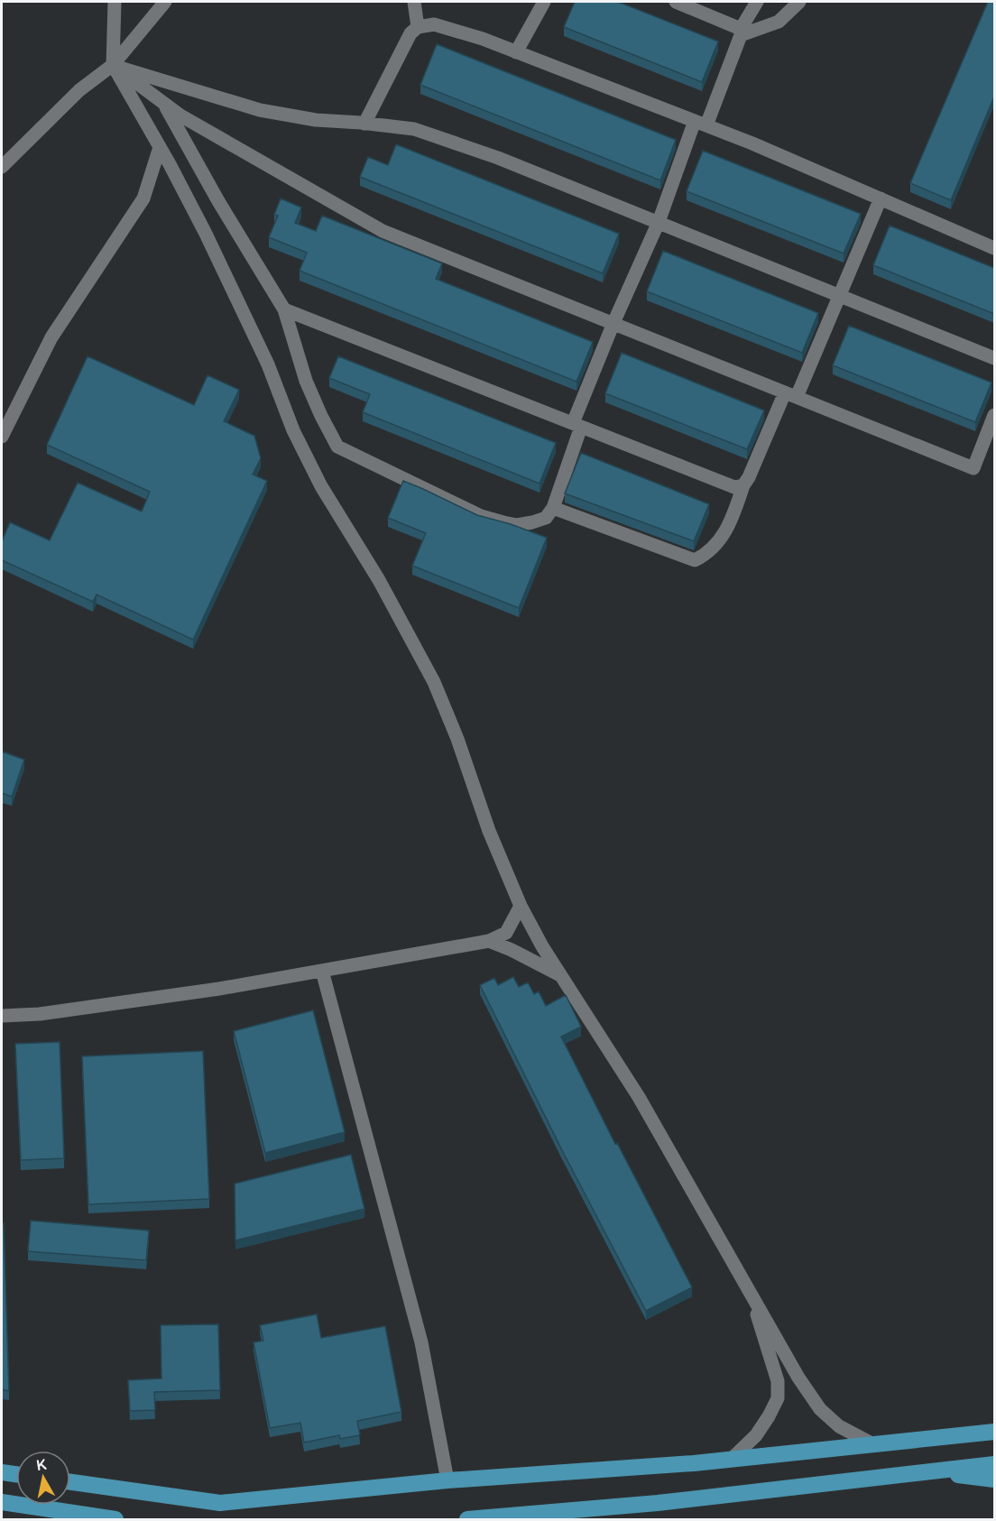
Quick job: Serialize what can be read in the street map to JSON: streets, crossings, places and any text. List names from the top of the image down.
{
  "north": "top"
}
